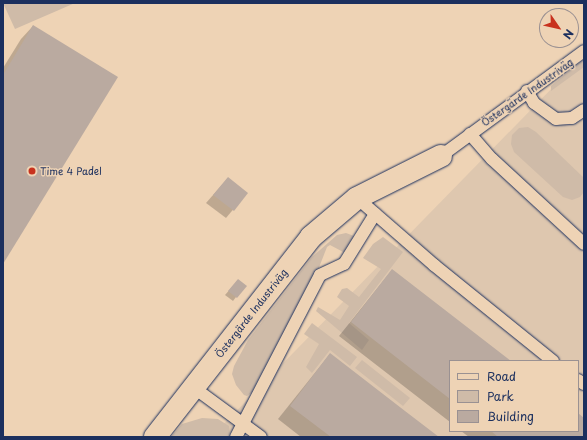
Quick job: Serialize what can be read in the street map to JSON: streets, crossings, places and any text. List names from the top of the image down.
{
  "streets": {
    "street": ["Östergärde Industriväg"]
  },
  "places": ["Time 4 Padel"],
  "legend": ["Road", "Park", "Building"],
  "north": "bottom right"
}
